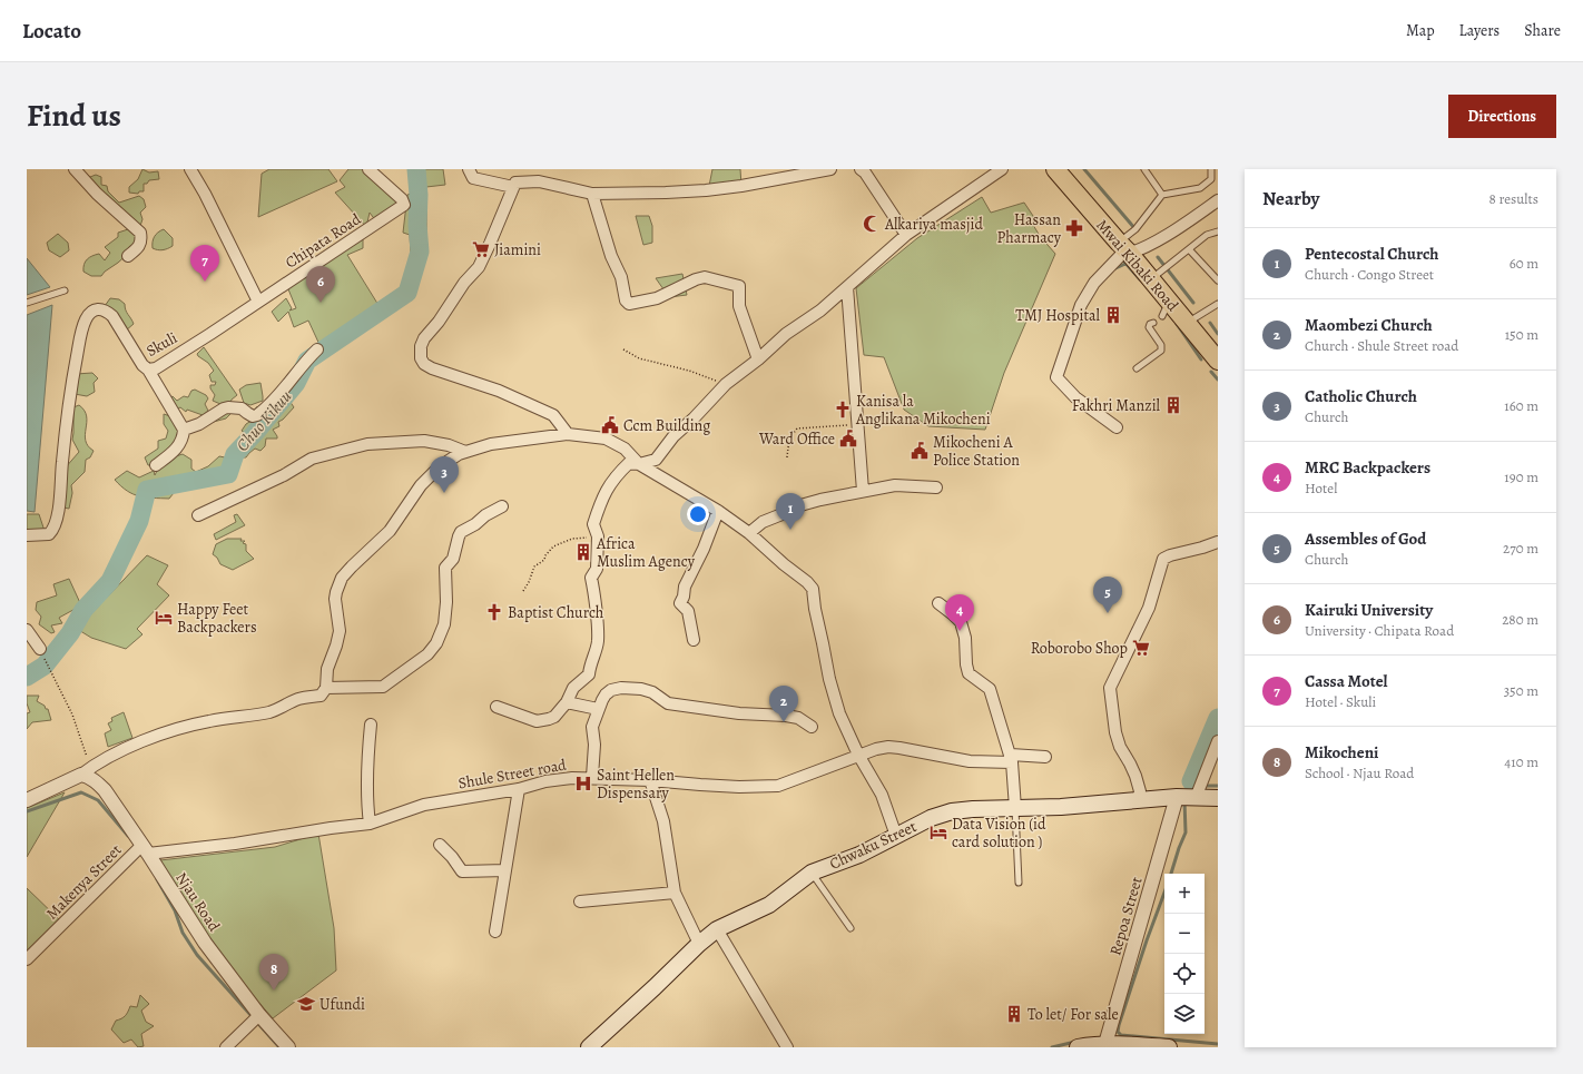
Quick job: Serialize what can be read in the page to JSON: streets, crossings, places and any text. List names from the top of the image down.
{
  "streets": {
    "main road": ["Mwai Kibaki Road", "Chwaku Street"],
    "street": [
      "Chipata Road",
      "Skuli",
      "Shule Street road",
      "Makenya Street",
      "Njau Road",
      "Repoa Street"
    ]
  },
  "crossings": [
    ["Chipata Road", "Skuli"],
    ["Shule Street road", "Makenya Street"],
    ["Shule Street road", "Njau Road"],
    ["Chwaku Street", "Repoa Street"],
    ["Makenya Street", "Njau Road"]
  ],
  "water": ["Chuo Kikuu"],
  "places": {
    "mosque": ["Alkariya masjid"],
    "pharmacy": ["Hassan Pharmacy"],
    "supermarket": ["Jiamini", "Roborobo Shop"],
    "building": [
      "TMJ Hospital",
      "Fakhri Manzil",
      "Africa Muslim Agency",
      "To let/ For sale"
    ],
    "church": ["Kanisa la Anglikana Mikocheni", "Baptist Church"],
    "public building": ["Ccm Building", "Ward Office", "Mikocheni A Police Station"],
    "hotel": ["Happy Feet Backpackers", "Data Vision (id card solution )"],
    "hospital": ["Saint Hellen Dispensary"],
    "school or university": ["Ufundi"]
  },
  "page": {
    "header": "Locato",
    "nav": ["Map", "Layers", "Share"],
    "title": "Find us",
    "buttons": "Directions",
    "heading": ["Nearby", "8 results"],
    "list": [
      {
        "mark": "1",
        "name": "Pentecostal Church",
        "note": "Church · Congo Street",
        "value": "60 m"
      },
      {
        "mark": "2",
        "name": "Maombezi Church",
        "note": "Church · Shule Street road",
        "value": "150 m"
      },
      {
        "mark": "3",
        "name": "Catholic Church",
        "note": "Church",
        "value": "160 m"
      },
      {
        "mark": "4",
        "name": "MRC Backpackers",
        "note": "Hotel",
        "value": "190 m"
      },
      {
        "mark": "5",
        "name": "Assembles of God",
        "note": "Church",
        "value": "270 m"
      },
      {
        "mark": "6",
        "name": "Kairuki University",
        "note": "University · Chipata Road",
        "value": "280 m"
      },
      {
        "mark": "7",
        "name": "Cassa Motel",
        "note": "Hotel · Skuli",
        "value": "350 m"
      },
      {
        "mark": "8",
        "name": "Mikocheni",
        "note": "School · Njau Road",
        "value": "410 m"
      }
    ],
    "pins": [
      "7",
      "6",
      "3",
      "1",
      "5",
      "4",
      "2",
      "8"
    ],
    "map_buttons": ["+", "−"]
  }
}
